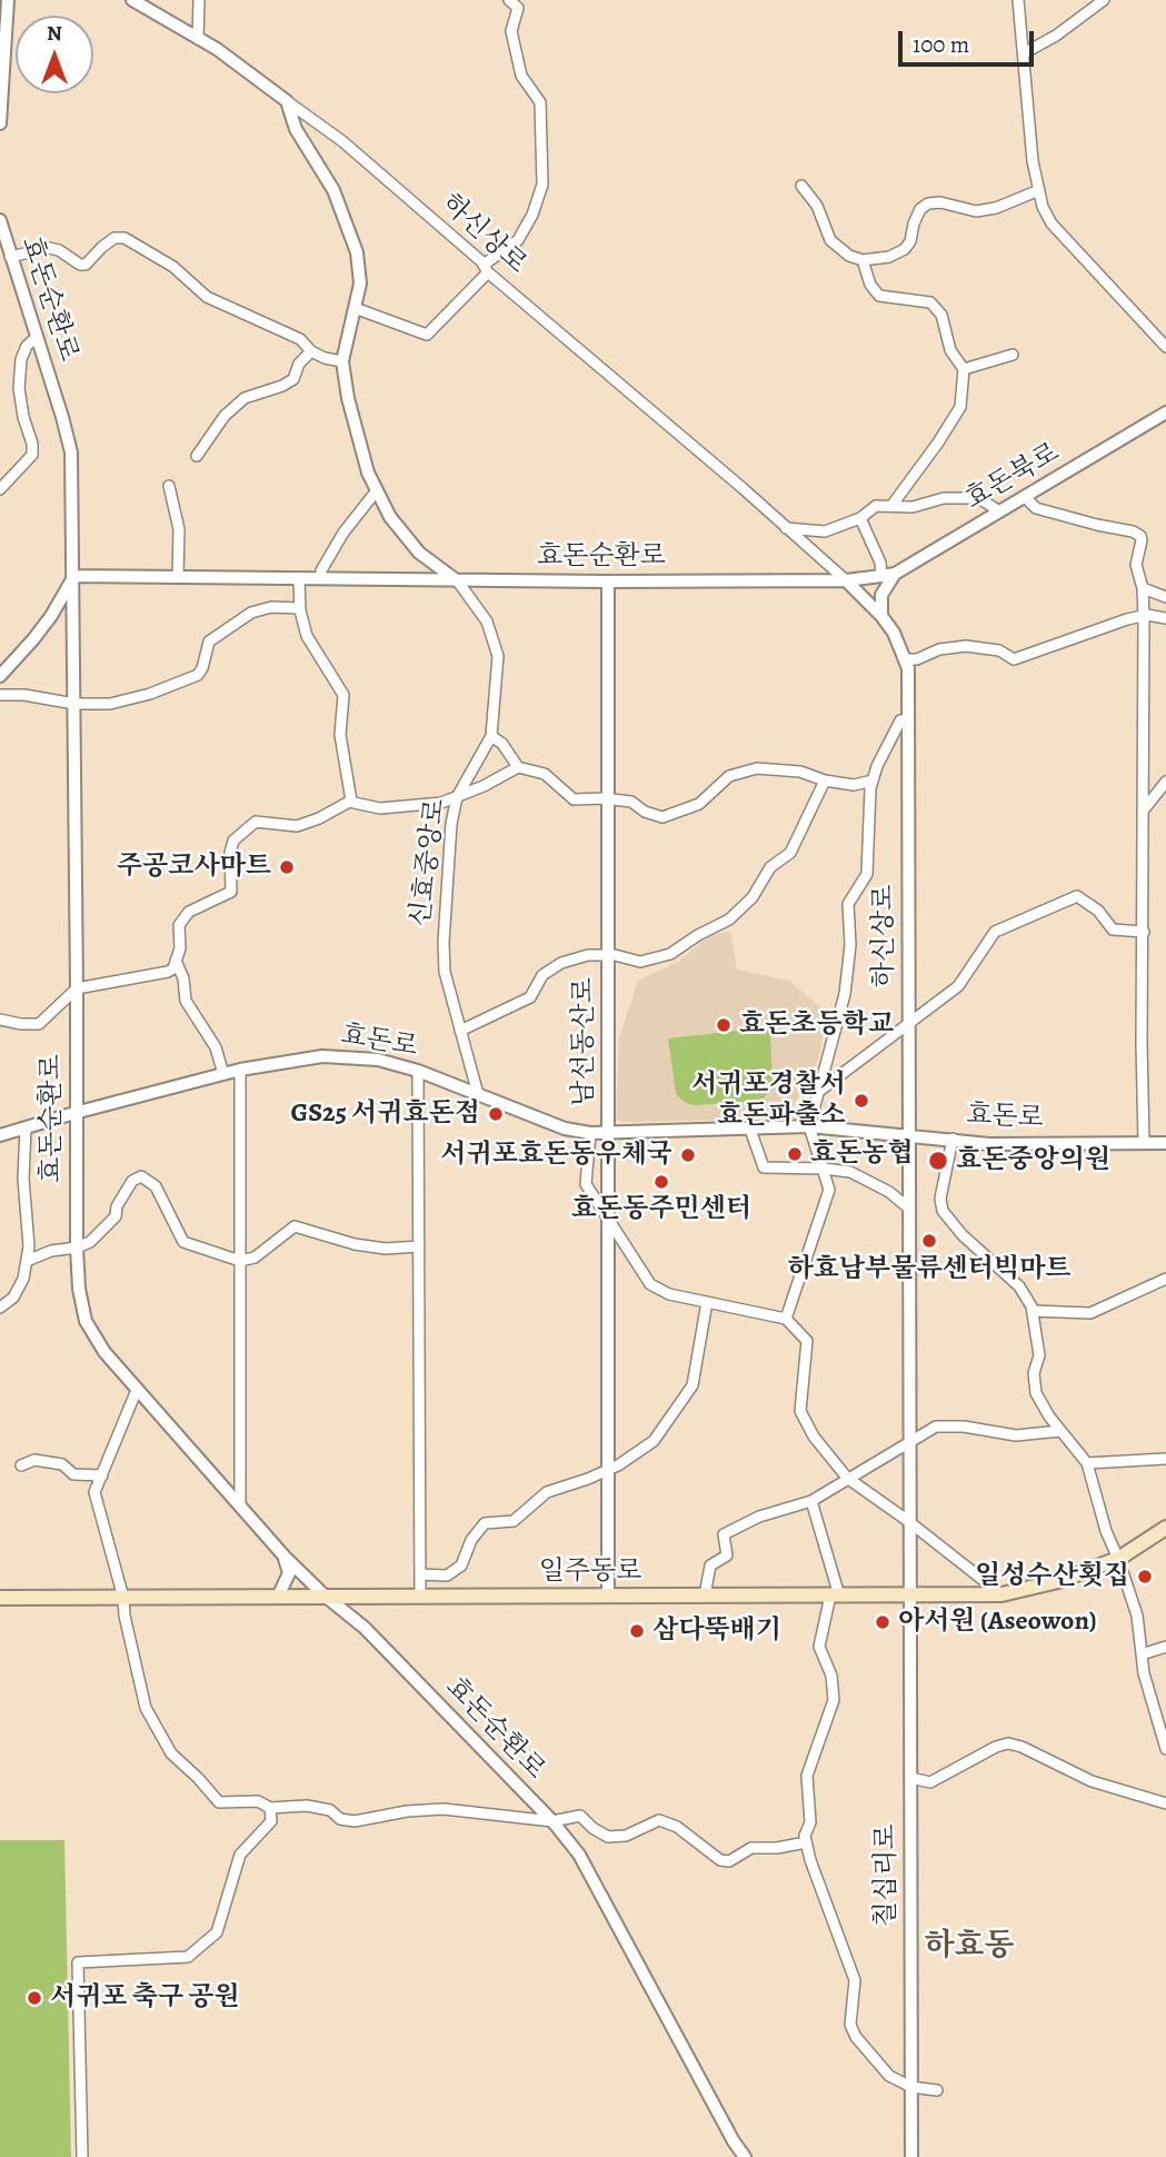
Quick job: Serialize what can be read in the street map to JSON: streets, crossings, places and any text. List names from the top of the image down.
{
  "streets": {
    "main road": ["일주동로"],
    "street": [
      "하신상로",
      "효돈순환로",
      "효돈북로",
      "신효중앙로",
      "효돈로",
      "남선동산로",
      "칠십리로"
    ]
  },
  "crossings": [
    ["하신상로", "효돈순환로"],
    ["하신상로", "신효중앙로"],
    ["하신상로", "효돈로"],
    ["하신상로", "일주동로"],
    ["하신상로", "칠십리로"],
    ["효돈순환로", "효돈북로"],
    ["효돈순환로", "신효중앙로"],
    ["효돈순환로", "효돈로"],
    ["효돈순환로", "남선동산로"],
    ["효돈순환로", "일주동로"],
    ["신효중앙로", "효돈로"],
    ["효돈로", "남선동산로"],
    ["남선동산로", "일주동로"],
    ["일주동로", "칠십리로"]
  ],
  "districts": ["하효동"],
  "places": [
    "주공코사마트",
    "효돈초등학교",
    "서귀포경찰서 효돈파출소",
    "GS25 서귀효돈점",
    "효돈농협",
    "서귀포효돈동우체국",
    "효돈중앙의원",
    "효돈동주민센터",
    "하효남부물류센터빅마트",
    "일성수산횟집",
    "아서원 (Aseowon)",
    "삼다뚝배기",
    "서귀포 축구 공원"
  ],
  "scale_bar": "100 m",
  "north": "top"
}
